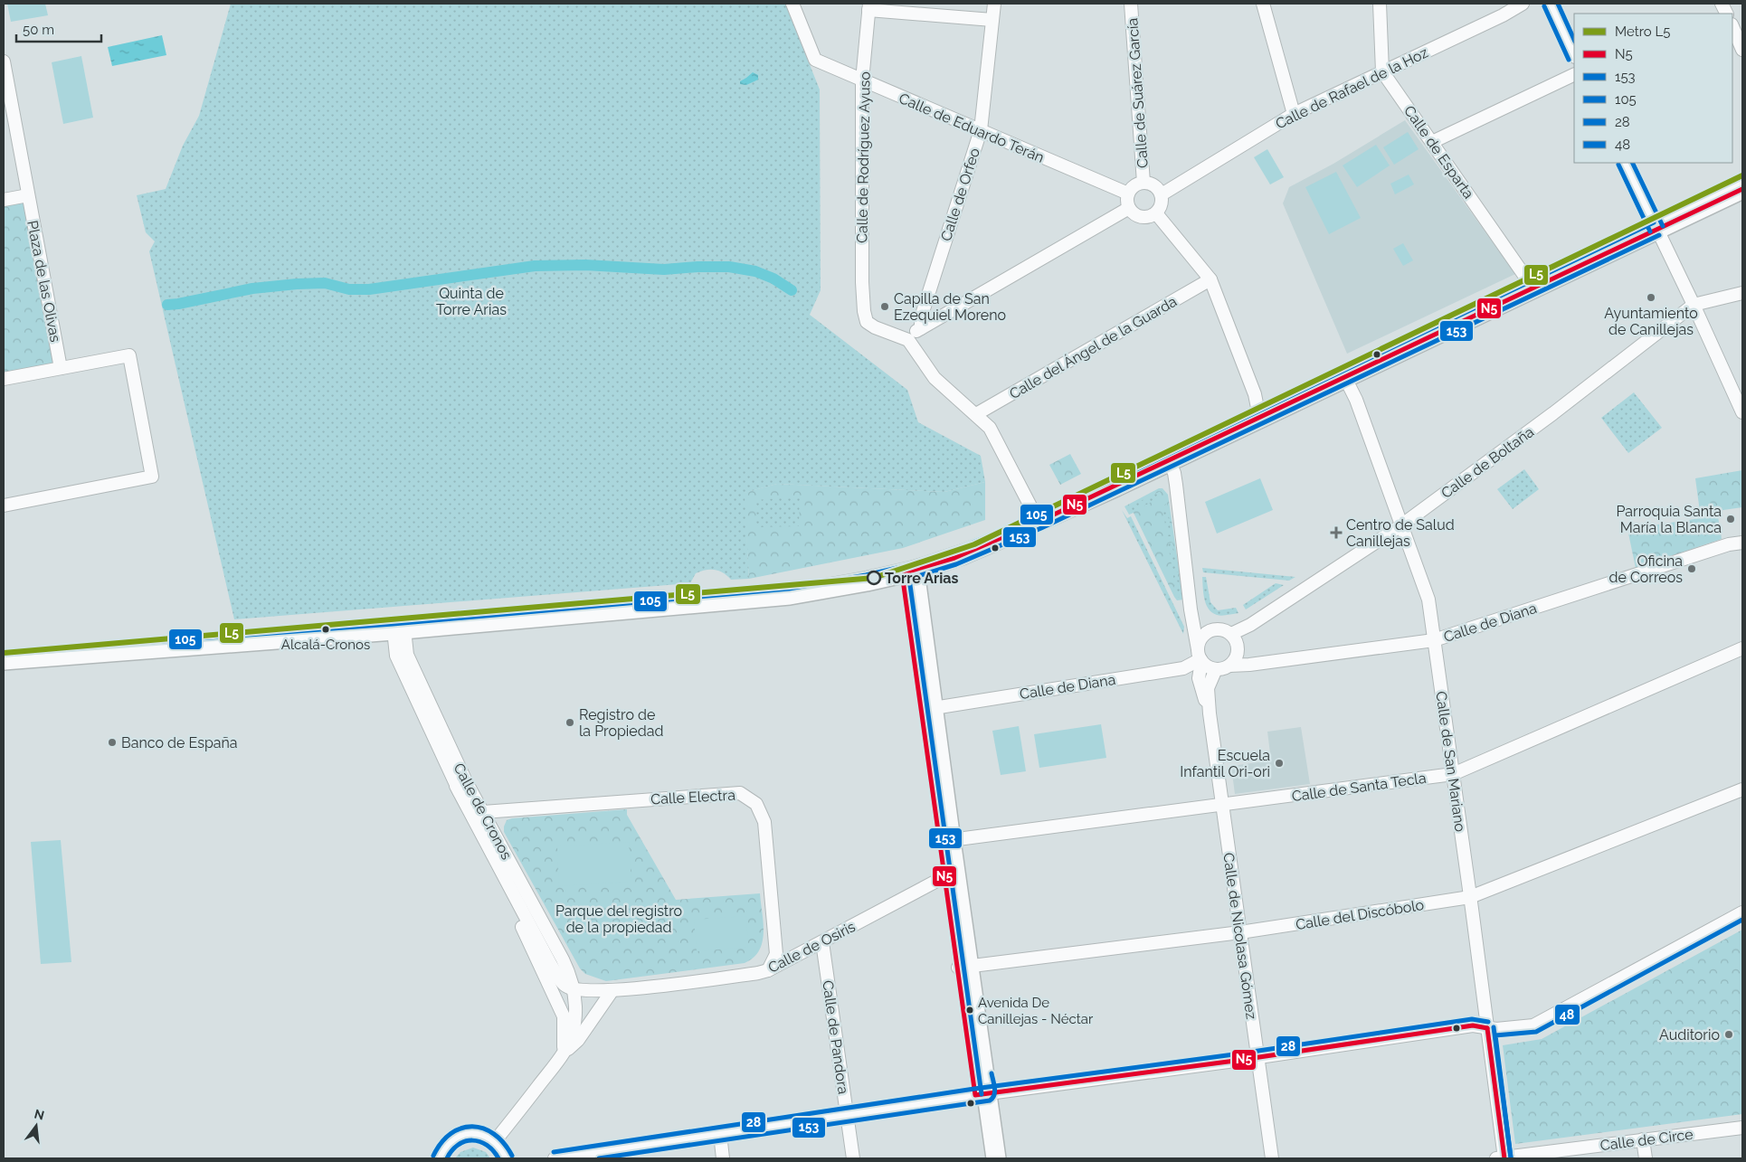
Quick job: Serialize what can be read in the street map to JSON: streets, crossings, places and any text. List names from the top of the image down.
{
  "streets": {
    "street": [
      "Calle de Rafael de la Hoz",
      "Calle de Suárez García",
      "Calle de Eduardo Terán",
      "Calle de Esparta",
      "Calle de Rodríguez Ayuso",
      "Calle de Orfeo",
      "Plaza de las Olivas",
      "Calle del Ángel de la Guarda",
      "Calle de Boltaña",
      "Calle de Diana",
      "Calle de San Mariano",
      "Calle de Santa Tecla",
      "Calle Electra",
      "Calle de Cronos",
      "Calle del Discóbolo",
      "Calle de Nicolasa Gómez",
      "Calle de Osiris",
      "Calle de Pandora",
      "Calle de Circe"
    ]
  },
  "crossings": [
    ["Calle de Rafael de la Hoz", "Calle de Suárez García"],
    ["Calle de Rafael de la Hoz", "Calle de Eduardo Terán"],
    ["Calle de Rafael de la Hoz", "Calle de Esparta"],
    ["Calle de Suárez García", "Calle de Eduardo Terán"],
    ["Calle de Eduardo Terán", "Calle de Rodríguez Ayuso"],
    ["Calle de Eduardo Terán", "Calle de Orfeo"],
    ["Calle de Boltaña", "Calle de Diana"],
    ["Calle de Boltaña", "Calle de San Mariano"],
    ["Calle de Boltaña", "Calle de Nicolasa Gómez"],
    ["Calle de Diana", "Calle de San Mariano"],
    ["Calle de Diana", "Calle de Nicolasa Gómez"],
    ["Calle de San Mariano", "Calle de Santa Tecla"],
    ["Calle de San Mariano", "Calle del Discóbolo"],
    ["Calle de San Mariano", "Calle de Circe"],
    ["Calle de Santa Tecla", "Calle de Nicolasa Gómez"],
    ["Calle Electra", "Calle de Cronos"],
    ["Calle Electra", "Calle de Osiris"],
    ["Calle de Cronos", "Calle de Osiris"],
    ["Calle del Discóbolo", "Calle de Nicolasa Gómez"],
    ["Calle de Osiris", "Calle de Pandora"]
  ],
  "parks": ["Quinta de Torre Arias", "Parque del registro de la propiedad"],
  "places": {
    "other": [
      "Ayuntamiento de Canillejas",
      "Capilla de San Ezequiel Moreno",
      "Parroquia Santa María la Blanca",
      "Oficina de Correos",
      "Torre Arias",
      "Alcalá-Cronos",
      "Registro de la Propiedad",
      "Banco de España",
      "Escuela Infantil Ori-ori",
      "Avenida De Canillejas - Néctar",
      "Auditorio"
    ],
    "health": ["Centro de Salud Canillejas"]
  },
  "lines": [
    "transit line 105",
    "transit line 153",
    "metro line L5",
    "transit line N5",
    "transit line 48",
    "transit line 28"
  ],
  "legend": [
    "Metro L5",
    "N5",
    "153",
    "105",
    "28",
    "48"
  ],
  "scale_bar": "50 m",
  "north": "top"
}
